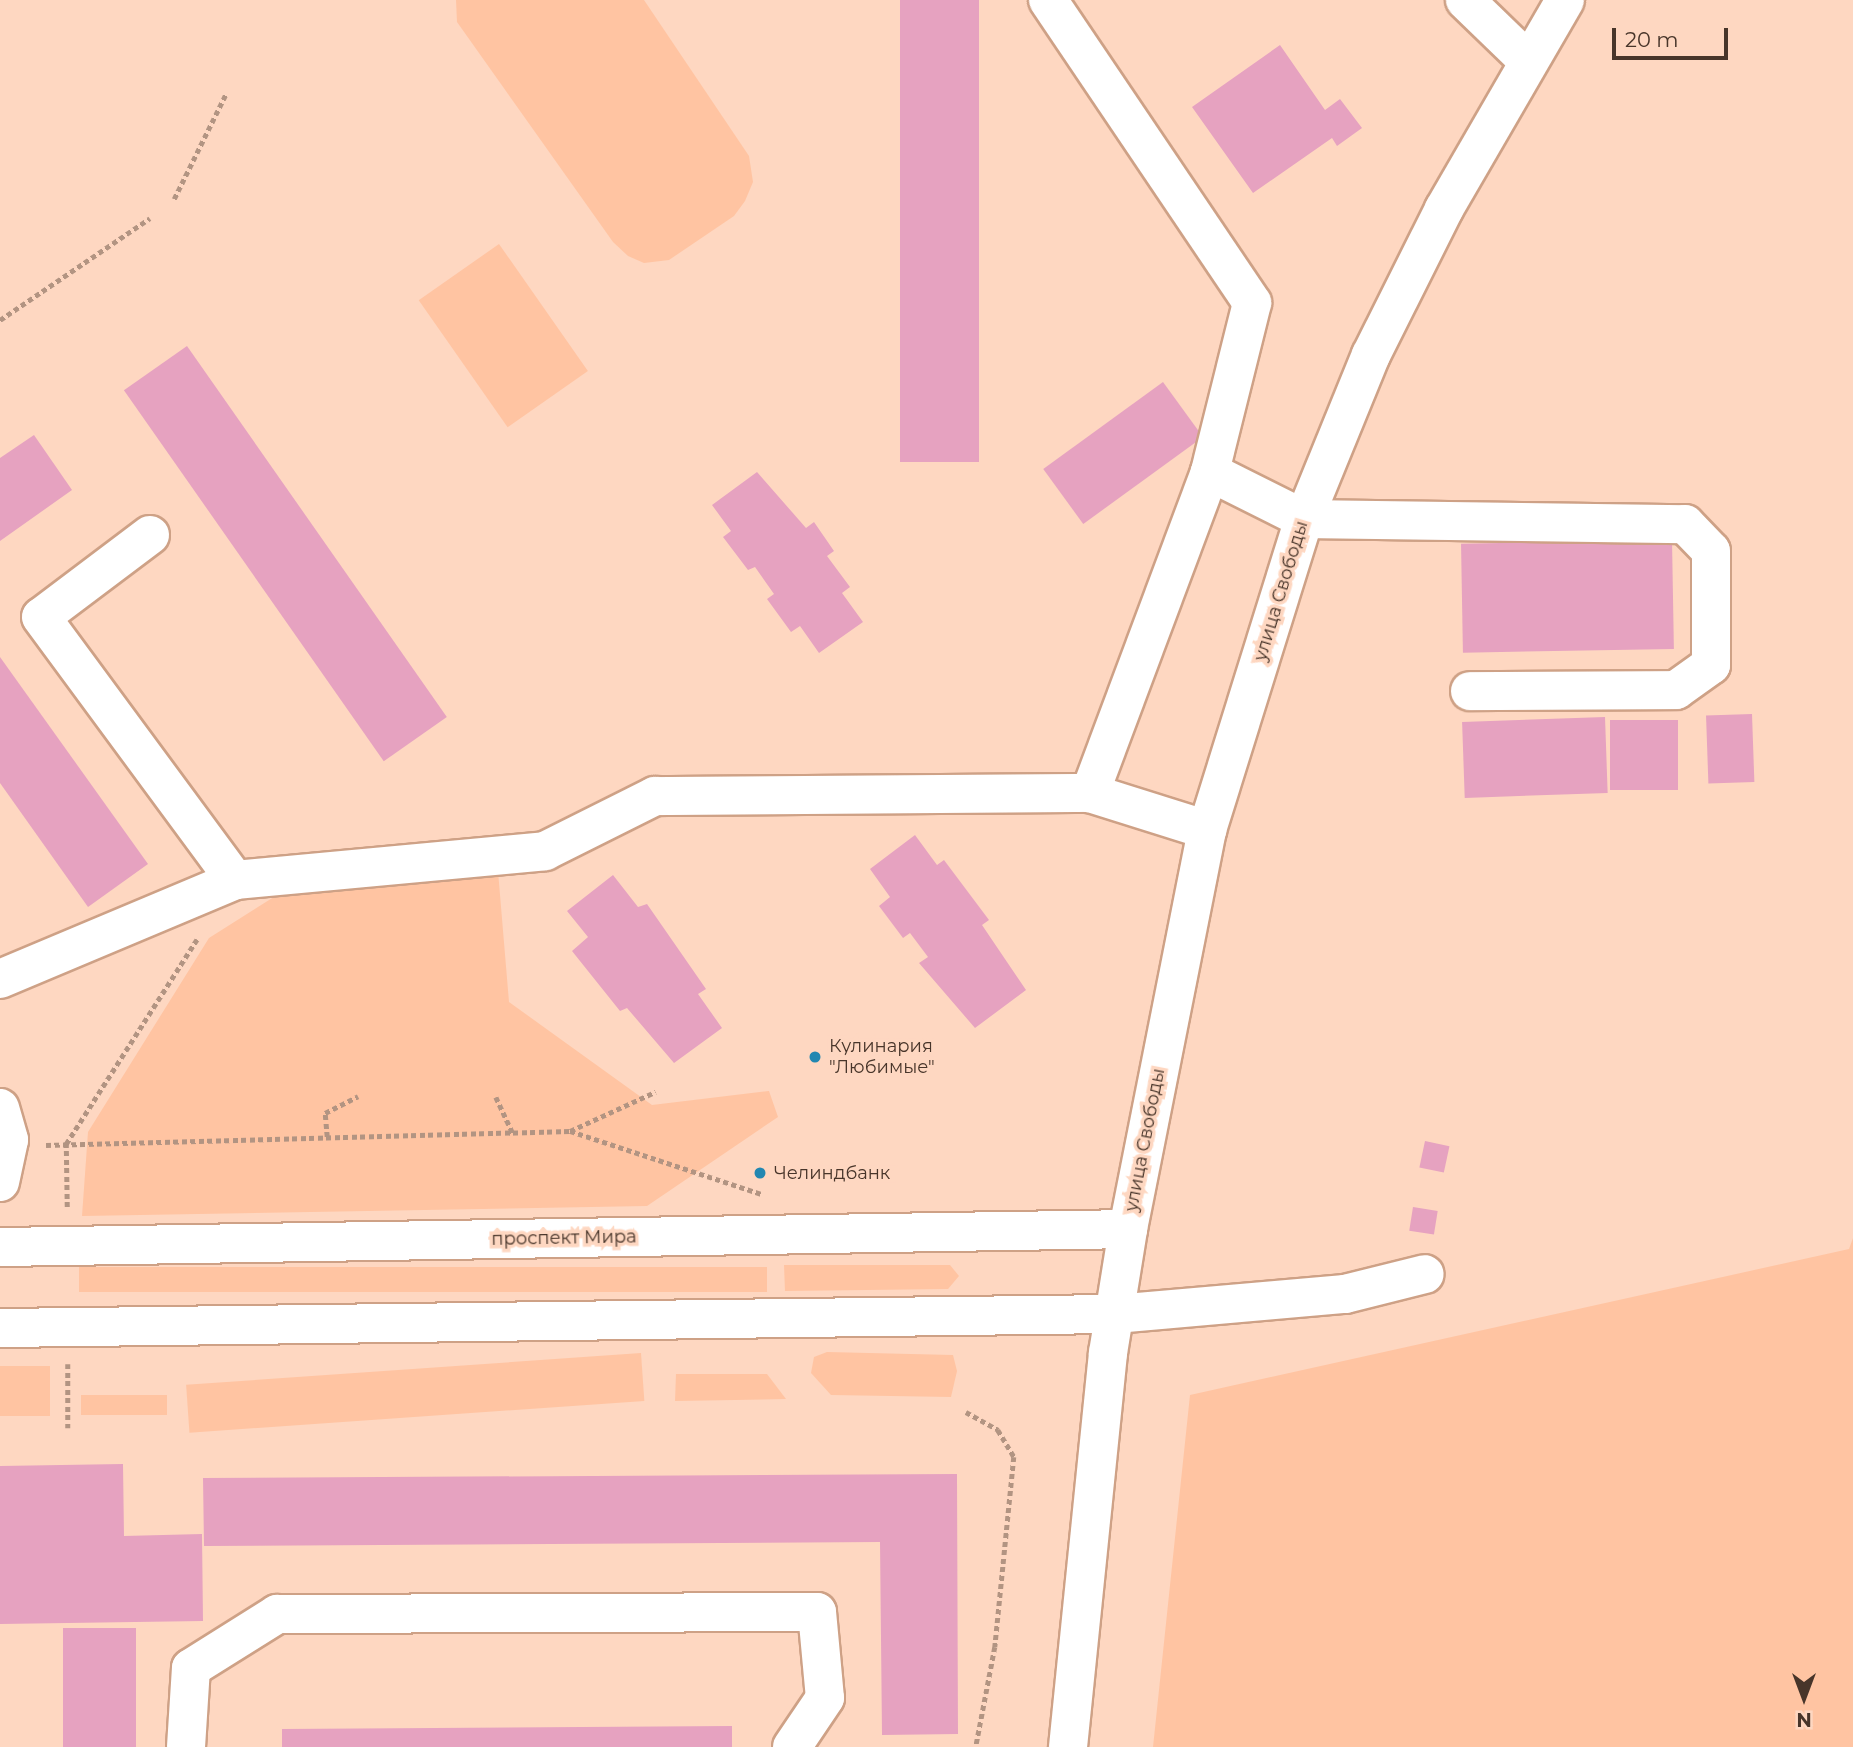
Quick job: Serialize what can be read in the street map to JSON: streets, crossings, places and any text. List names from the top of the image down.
{
  "streets": {
    "street": ["улица Свободы", "проспект Мира"]
  },
  "crossings": [
    ["улица Свободы", "проспект Мира"]
  ],
  "places": ["Кулинария \"Любимые\"", "Челиндбанк"],
  "scale_bar": "20 m",
  "north": "bottom"
}
